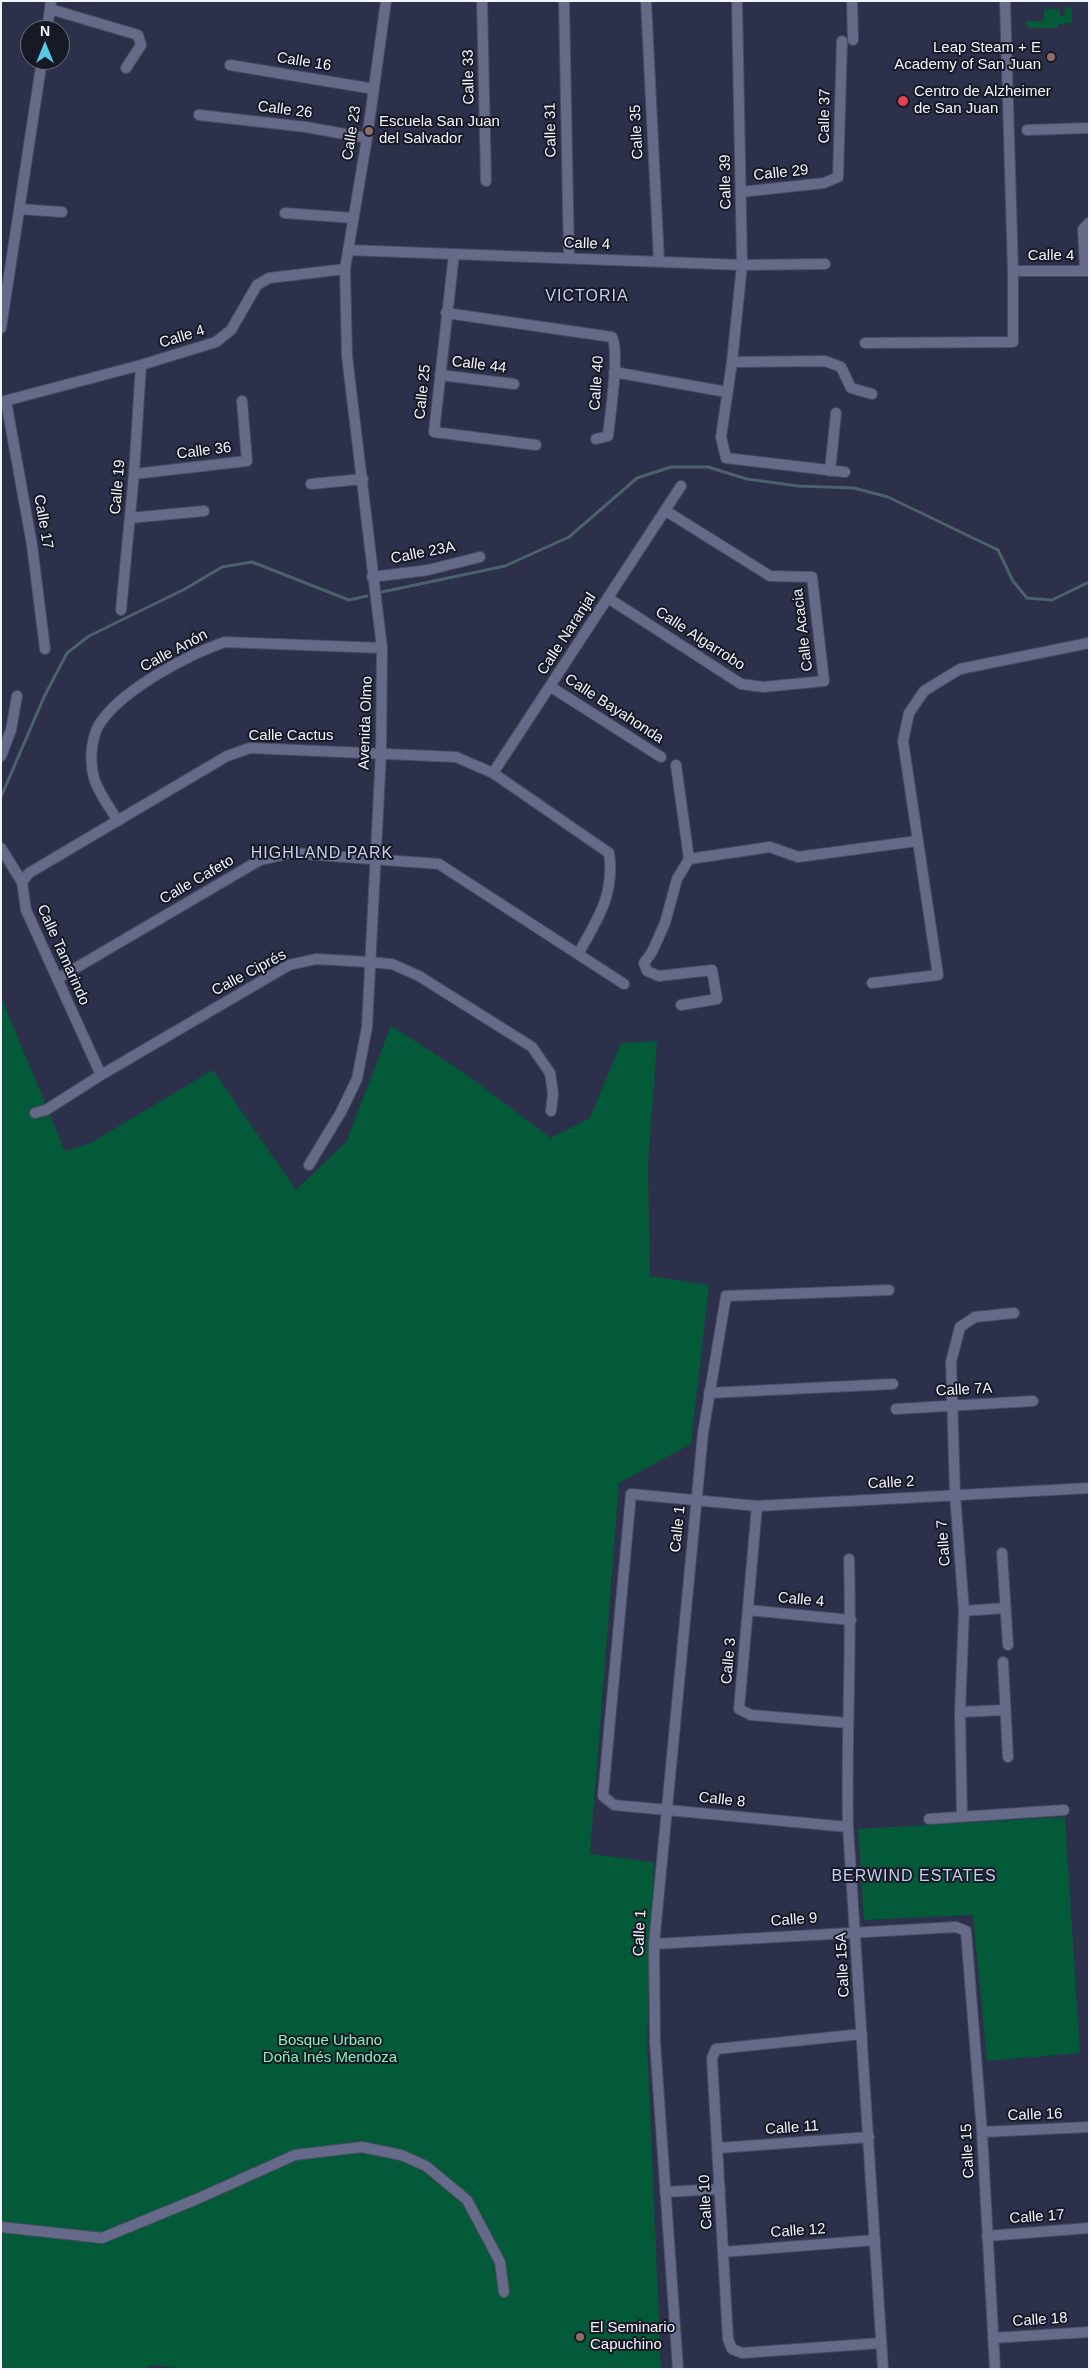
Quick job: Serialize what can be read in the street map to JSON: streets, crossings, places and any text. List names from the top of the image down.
{
  "streets": {
    "street": [
      "Calle 16",
      "Calle 33",
      "Calle 26",
      "Calle 37",
      "Calle 31",
      "Calle 35",
      "Calle 23",
      "Calle 29",
      "Calle 39",
      "Calle 4",
      "Calle 44",
      "Calle 40",
      "Calle 25",
      "Calle 36",
      "Calle 19",
      "Calle 17",
      "Calle 23A",
      "Calle Acacia",
      "Calle Naranjal",
      "Calle Algarrobo",
      "Calle Anón",
      "Calle Bayahonda",
      "Avenida Olmo",
      "Calle Cactus",
      "Calle Cafeto",
      "Calle Tamarindo",
      "Calle Ciprés",
      "Calle 7A",
      "Calle 2",
      "Calle 1",
      "Calle 7",
      "Calle 3",
      "Calle 8",
      "Calle 9",
      "Calle 15A",
      "Calle 11",
      "Calle 15",
      "Calle 10",
      "Calle 12",
      "Calle 18"
    ]
  },
  "crossings": [
    ["Calle 16", "Calle 23"],
    ["Calle 16", "Calle 15"],
    ["Calle 26", "Calle 23"],
    ["Calle 37", "Calle 29"],
    ["Calle 31", "Calle 4"],
    ["Calle 35", "Calle 4"],
    ["Calle 23", "Calle 4"],
    ["Calle 23", "Avenida Olmo"],
    ["Calle 29", "Calle 39"],
    ["Calle 39", "Calle 4"],
    ["Calle 4", "Calle 25"],
    ["Calle 4", "Calle 19"],
    ["Calle 4", "Calle 17"],
    ["Calle 4", "Avenida Olmo"],
    ["Calle 4", "Calle 3"],
    ["Calle 4", "Calle 15A"],
    ["Calle 44", "Calle 25"],
    ["Calle 40", "Calle 25"],
    ["Calle 36", "Calle 19"],
    ["Calle 17", "Calle 15"],
    ["Calle 23A", "Avenida Olmo"],
    ["Calle Acacia", "Calle Naranjal"],
    ["Calle Acacia", "Calle Algarrobo"],
    ["Calle Naranjal", "Calle Algarrobo"],
    ["Calle Naranjal", "Calle Bayahonda"],
    ["Calle Naranjal", "Calle Cactus"],
    ["Calle Anón", "Avenida Olmo"],
    ["Calle Anón", "Calle Cactus"],
    ["Avenida Olmo", "Calle Cactus"],
    ["Avenida Olmo", "Calle Cafeto"],
    ["Avenida Olmo", "Calle Ciprés"],
    ["Calle Cactus", "Calle Cafeto"],
    ["Calle Cactus", "Calle Tamarindo"],
    ["Calle Cafeto", "Calle Tamarindo"],
    ["Calle Tamarindo", "Calle Ciprés"],
    ["Calle 7A", "Calle 7"],
    ["Calle 2", "Calle 1"],
    ["Calle 2", "Calle 7"],
    ["Calle 2", "Calle 3"],
    ["Calle 2", "Calle 8"],
    ["Calle 1", "Calle 8"],
    ["Calle 1", "Calle 9"],
    ["Calle 3", "Calle 15A"],
    ["Calle 8", "Calle 15A"],
    ["Calle 9", "Calle 15A"],
    ["Calle 9", "Calle 15"],
    ["Calle 15A", "Calle 11"],
    ["Calle 15A", "Calle 10"],
    ["Calle 15A", "Calle 12"],
    ["Calle 11", "Calle 10"],
    ["Calle 15", "Calle 18"],
    ["Calle 10", "Calle 12"]
  ],
  "districts": ["VICTORIA", "HIGHLAND PARK", "BERWIND ESTATES"],
  "parks": ["Bosque Urbano Doña Inés Mendoza"],
  "places": [
    "Leap Steam + E Academy of San Juan",
    "Centro de Alzheimer de San Juan",
    "Escuela San Juan del Salvador",
    "El Seminario Capuchino"
  ],
  "north": "top"
}
